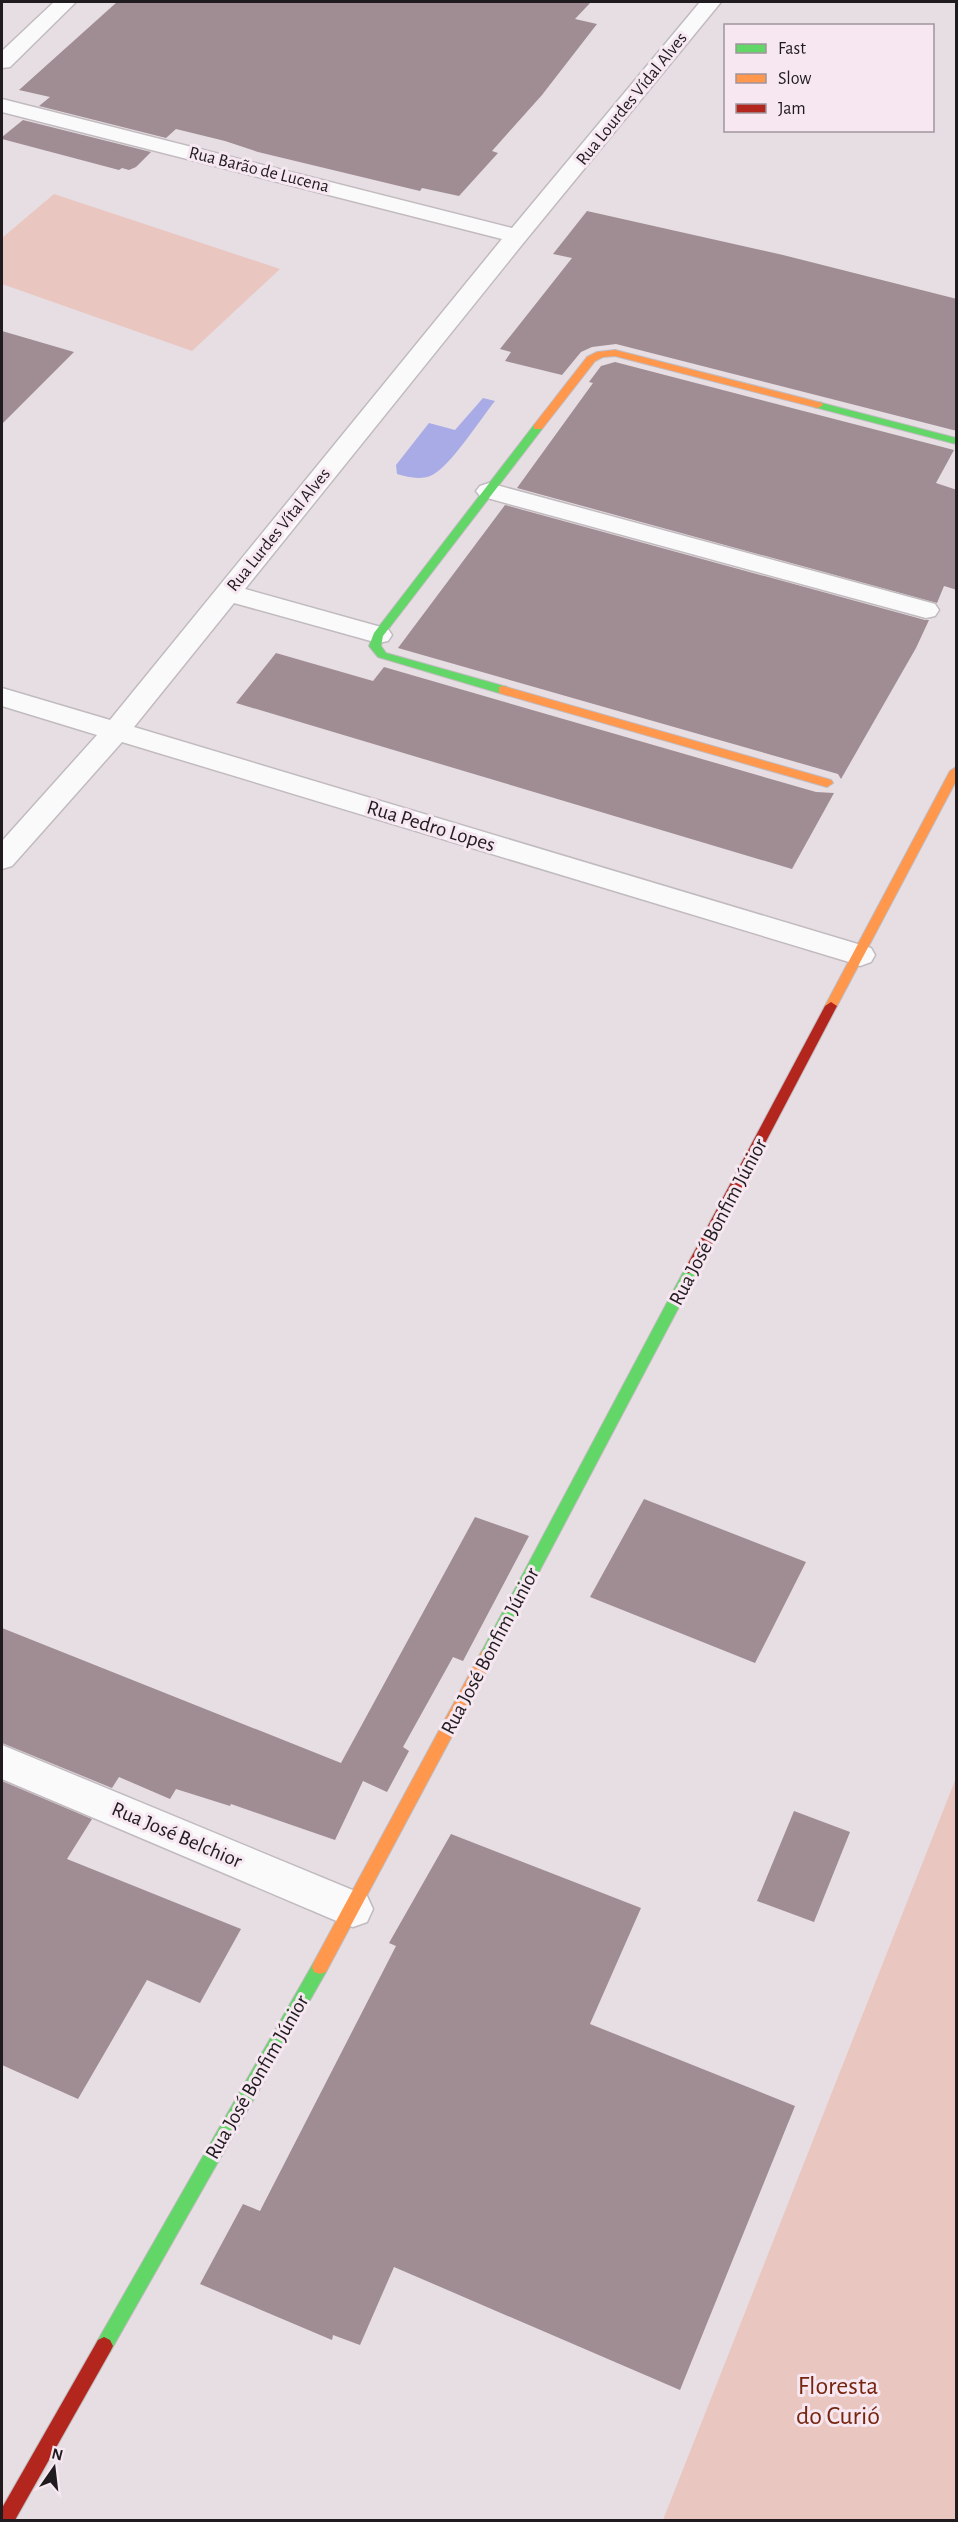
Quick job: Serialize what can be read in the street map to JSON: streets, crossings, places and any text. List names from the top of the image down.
{
  "streets": {
    "street": [
      "Rua Lourdes Vídal Alves",
      "Rua Barão de Lucena",
      "Rua Lurdes Vítal Alves",
      "Rua Pedro Lopes",
      "Rua José Bonfim Júnior",
      "Rua José Belchior"
    ]
  },
  "crossings": [
    ["Rua Lourdes Vídal Alves", "Rua Lurdes Vítal Alves"],
    ["Rua Barão de Lucena", "Rua Lurdes Vítal Alves"],
    ["Rua Lurdes Vítal Alves", "Rua Pedro Lopes"],
    ["Rua Pedro Lopes", "Rua José Bonfim Júnior"],
    ["Rua José Bonfim Júnior", "Rua José Belchior"]
  ],
  "parks": ["Floresta do Curió"],
  "legend": ["Fast", "Slow", "Jam"],
  "north": "top"
}
